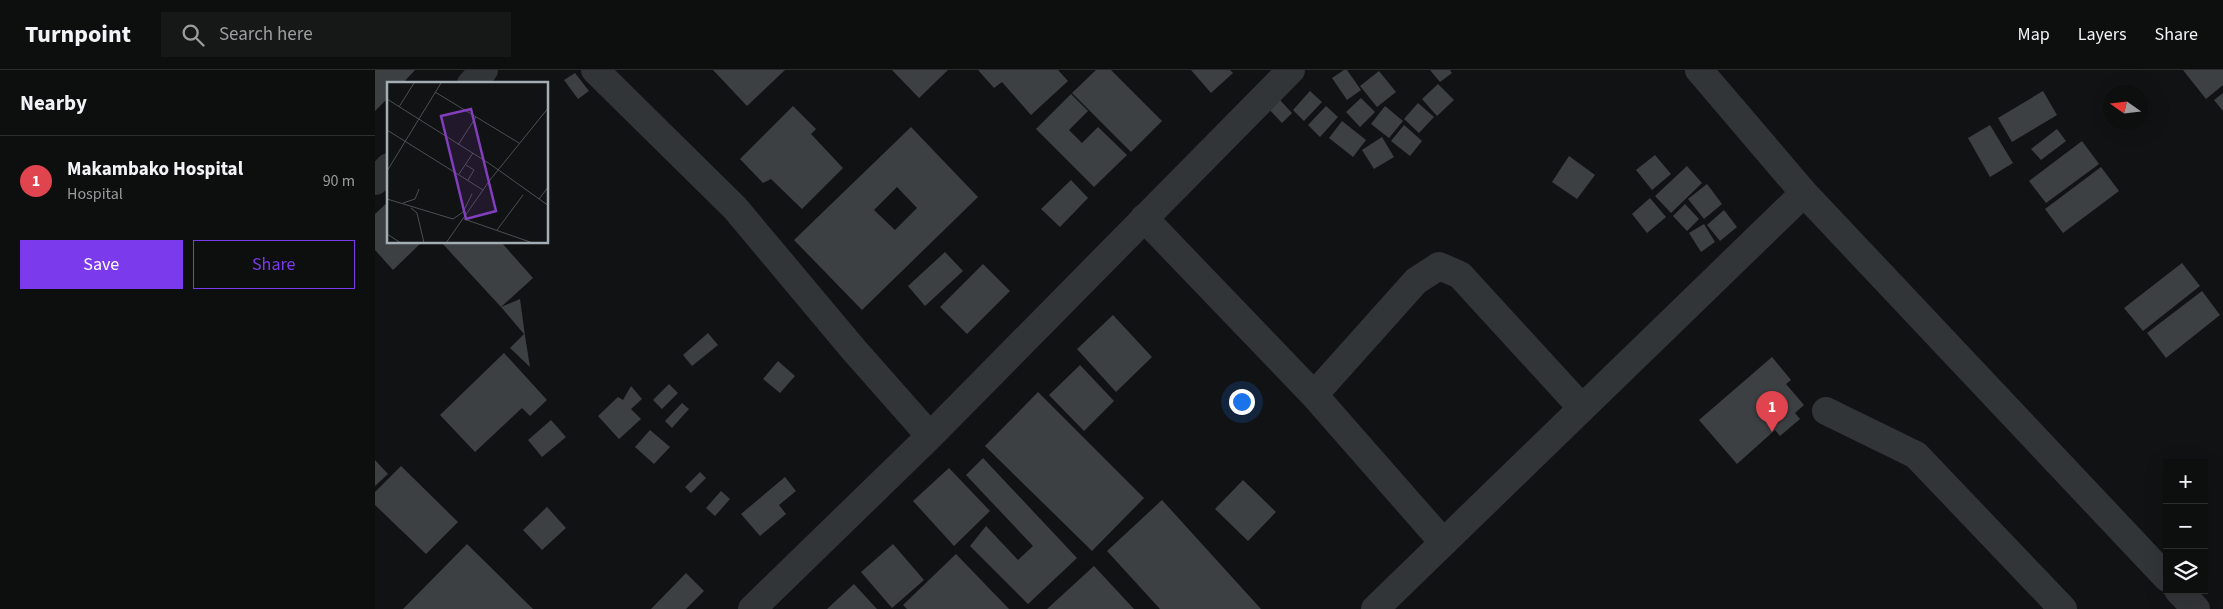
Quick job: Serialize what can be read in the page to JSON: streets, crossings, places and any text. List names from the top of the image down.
{
  "north": "left",
  "page": {
    "header": "Turnpoint",
    "search": "Search here",
    "nav": ["Map", "Layers", "Share"],
    "heading": "Nearby",
    "list": [
      {
        "mark": "1",
        "name": "Makambako Hospital",
        "note": "Hospital",
        "value": "90 m"
      }
    ],
    "buttons": ["Save", "Share"],
    "pins": "1",
    "map_buttons": ["+", "−"]
  }
}
